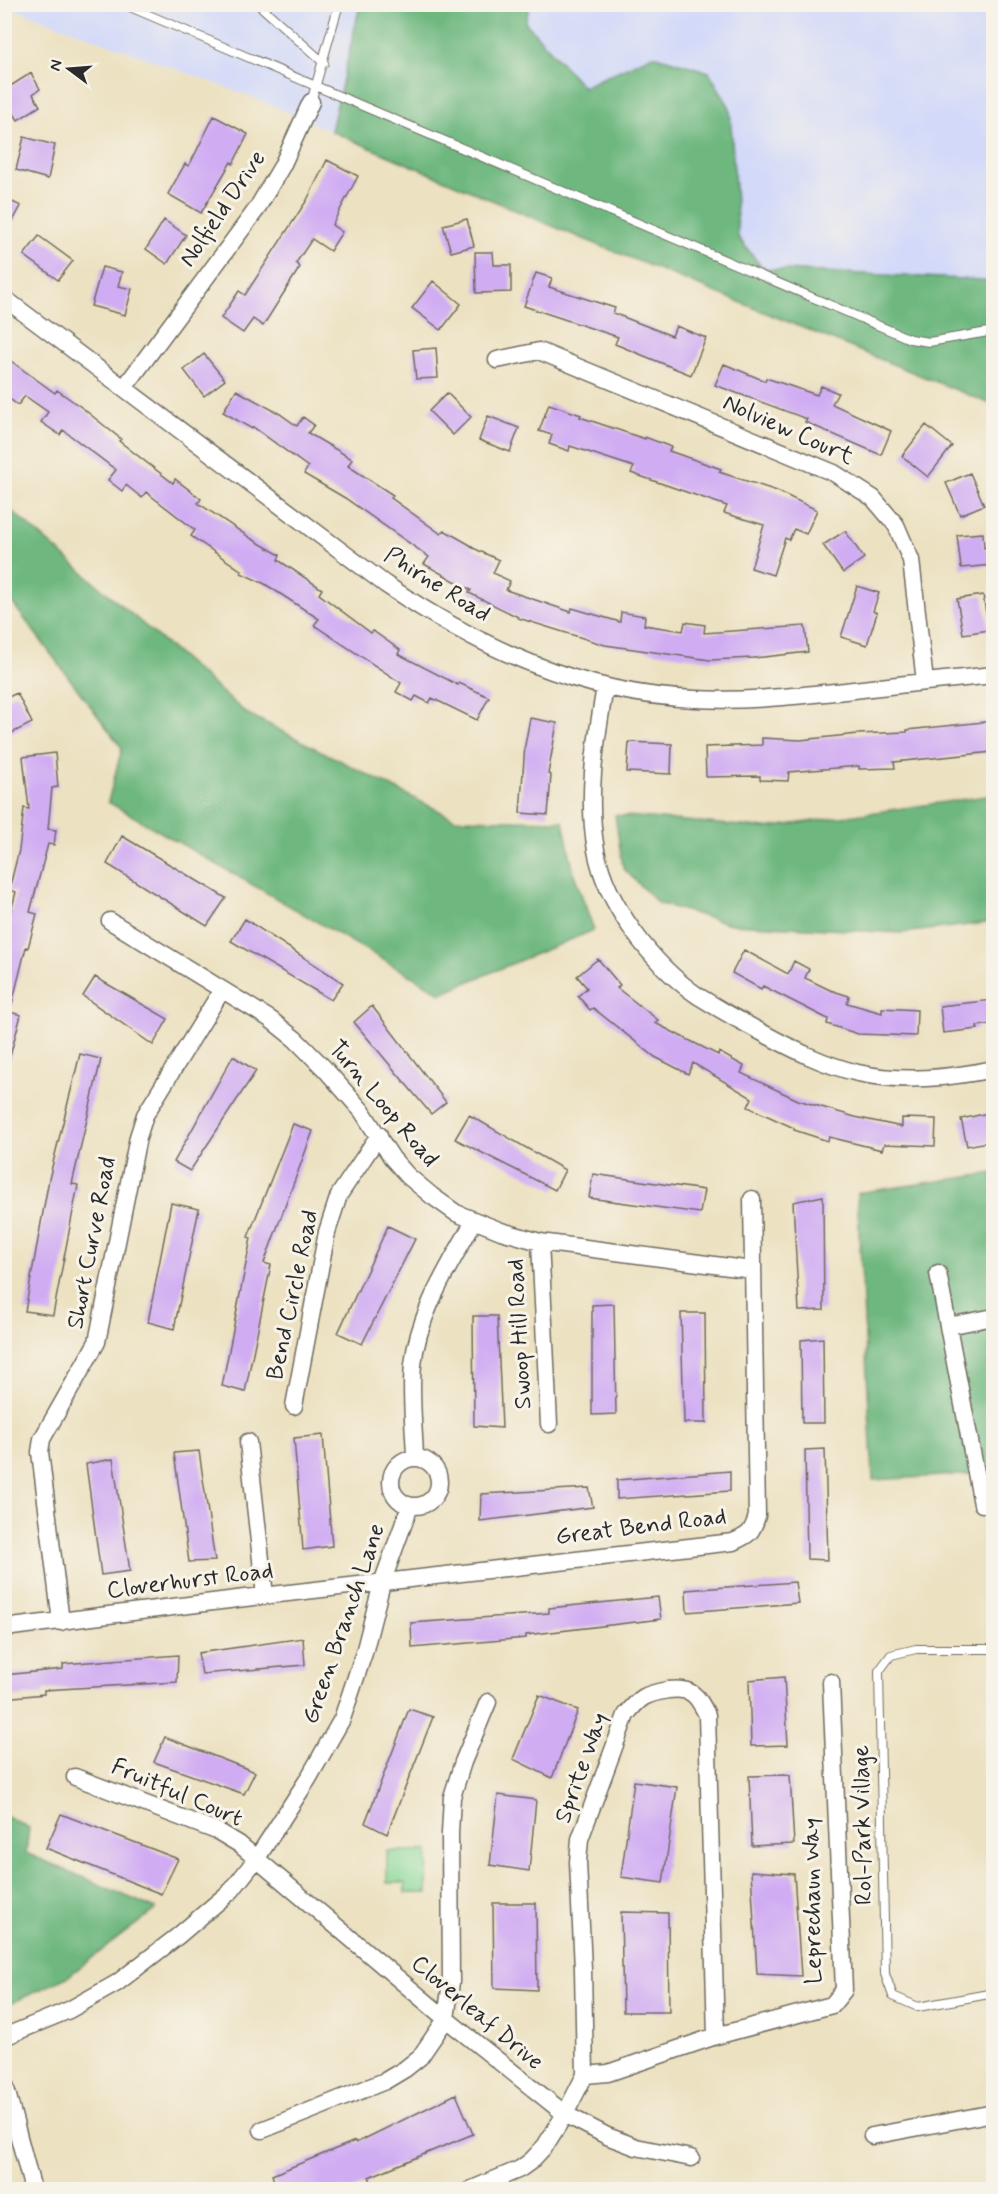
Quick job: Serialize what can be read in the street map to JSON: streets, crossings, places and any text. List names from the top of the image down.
{
  "streets": {
    "street": [
      "Nolfield Drive",
      "Nolview Court",
      "Phirne Road",
      "Turn Loop Road",
      "Short Curve Road",
      "Bend Circle Road",
      "Swoop Hill Road",
      "Great Bend Road",
      "Cloverhurst Road",
      "Green Branch Lane",
      "Sprite Way",
      "Fruitful Court",
      "Leprechaun Way",
      "Cloverleaf Drive"
    ],
    "lane": ["Rol-Park Village"]
  },
  "crossings": [
    ["Nolfield Drive", "Phirne Road"],
    ["Nolview Court", "Phirne Road"],
    ["Turn Loop Road", "Short Curve Road"],
    ["Turn Loop Road", "Bend Circle Road"],
    ["Turn Loop Road", "Swoop Hill Road"],
    ["Turn Loop Road", "Great Bend Road"],
    ["Short Curve Road", "Cloverhurst Road"],
    ["Great Bend Road", "Cloverhurst Road"],
    ["Great Bend Road", "Green Branch Lane"],
    ["Cloverhurst Road", "Green Branch Lane"],
    ["Green Branch Lane", "Fruitful Court"],
    ["Green Branch Lane", "Cloverleaf Drive"],
    ["Sprite Way", "Leprechaun Way"],
    ["Sprite Way", "Cloverleaf Drive"],
    ["Fruitful Court", "Cloverleaf Drive"]
  ],
  "north": "left"
}
